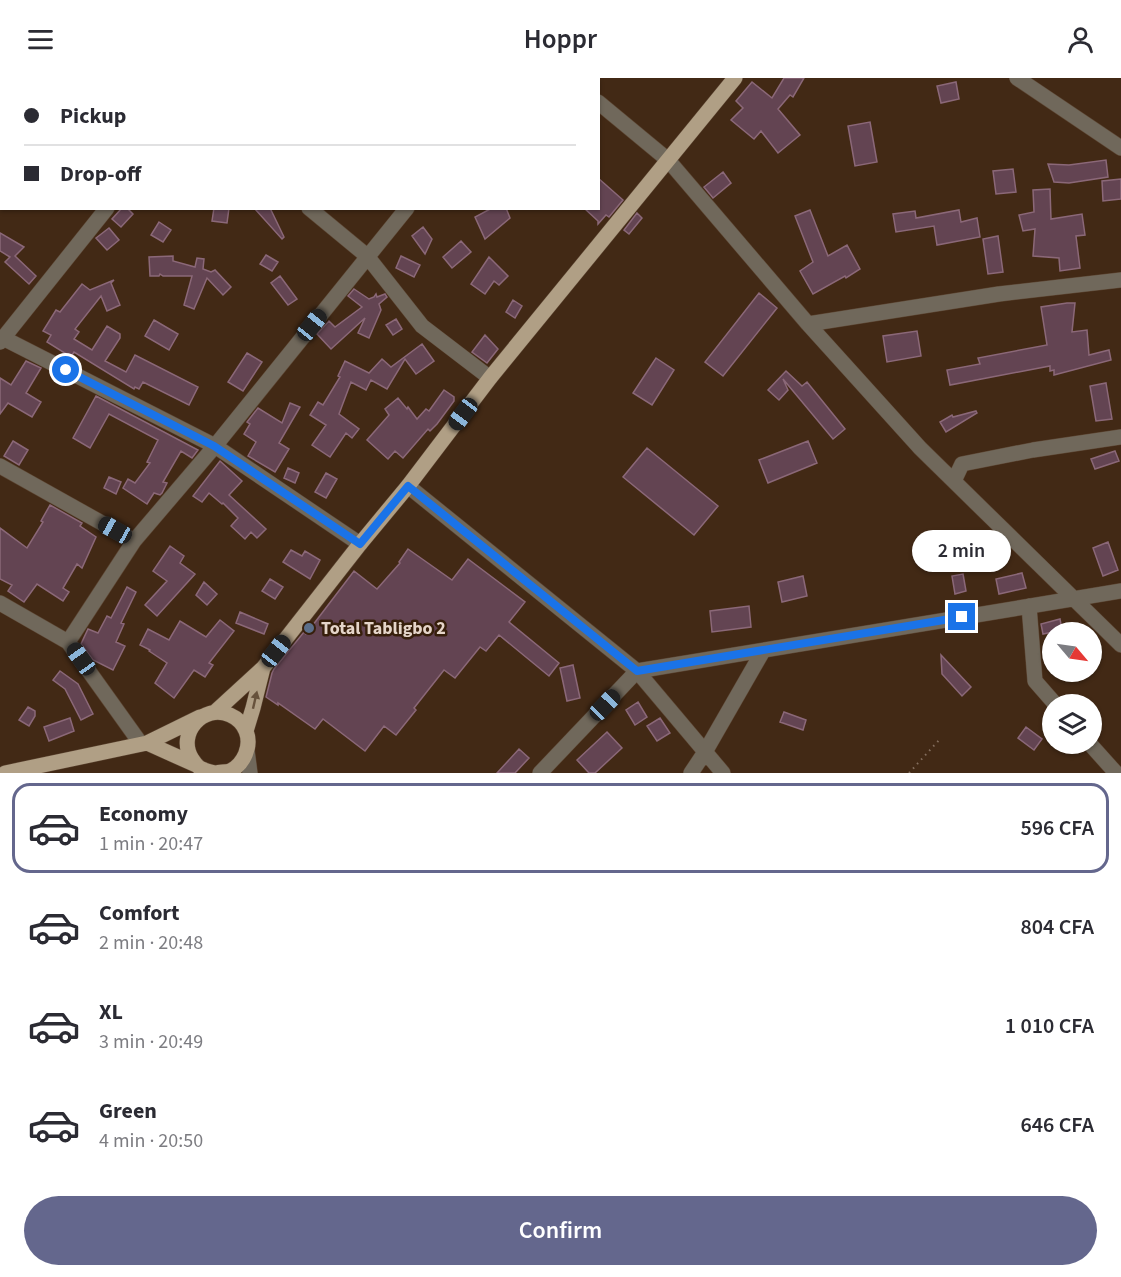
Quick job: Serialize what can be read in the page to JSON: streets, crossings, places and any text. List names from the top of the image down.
{
  "places": ["Total Tabligbo 2"],
  "north": "bottom right",
  "page": {
    "header": "Hoppr",
    "banner": ["Pickup", "Drop-off"],
    "bubble": "2 min",
    "list": [
      {
        "name": "Economy",
        "note": "1 min · 20:47",
        "value": "596 CFA"
      },
      {
        "name": "Comfort",
        "note": "2 min · 20:48",
        "value": "804 CFA"
      },
      {
        "name": "XL",
        "note": "3 min · 20:49",
        "value": "1 010 CFA"
      },
      {
        "name": "Green",
        "note": "4 min · 20:50",
        "value": "646 CFA"
      }
    ],
    "buttons": "Confirm"
  }
}
